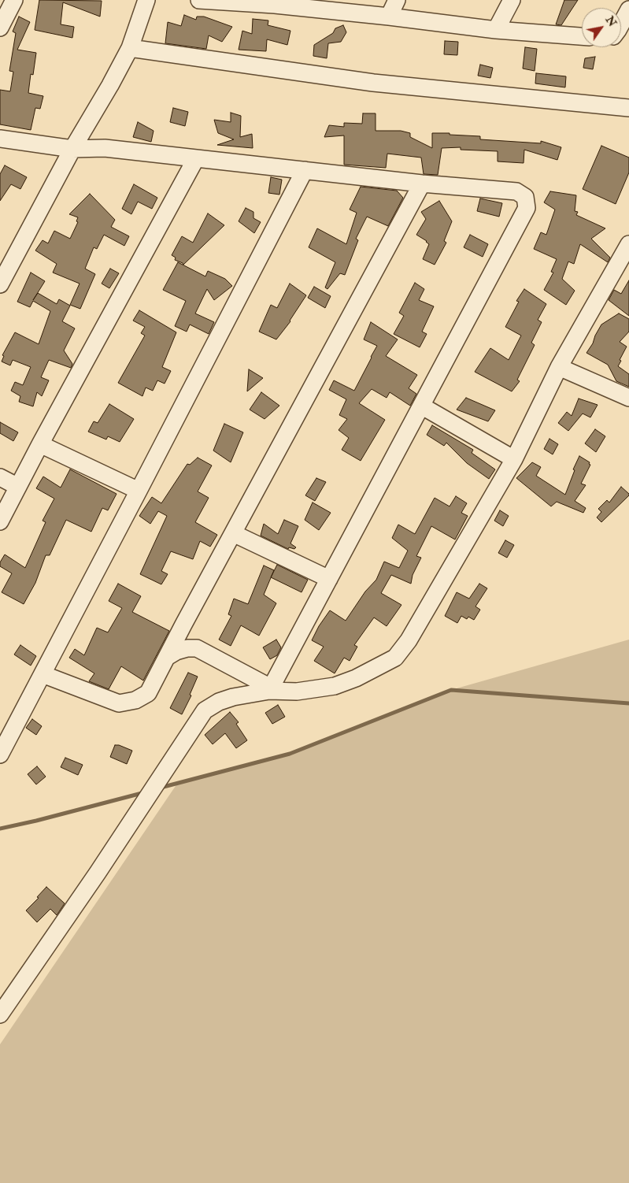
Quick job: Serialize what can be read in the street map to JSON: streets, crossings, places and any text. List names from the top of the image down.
{
  "north": "top right"
}
